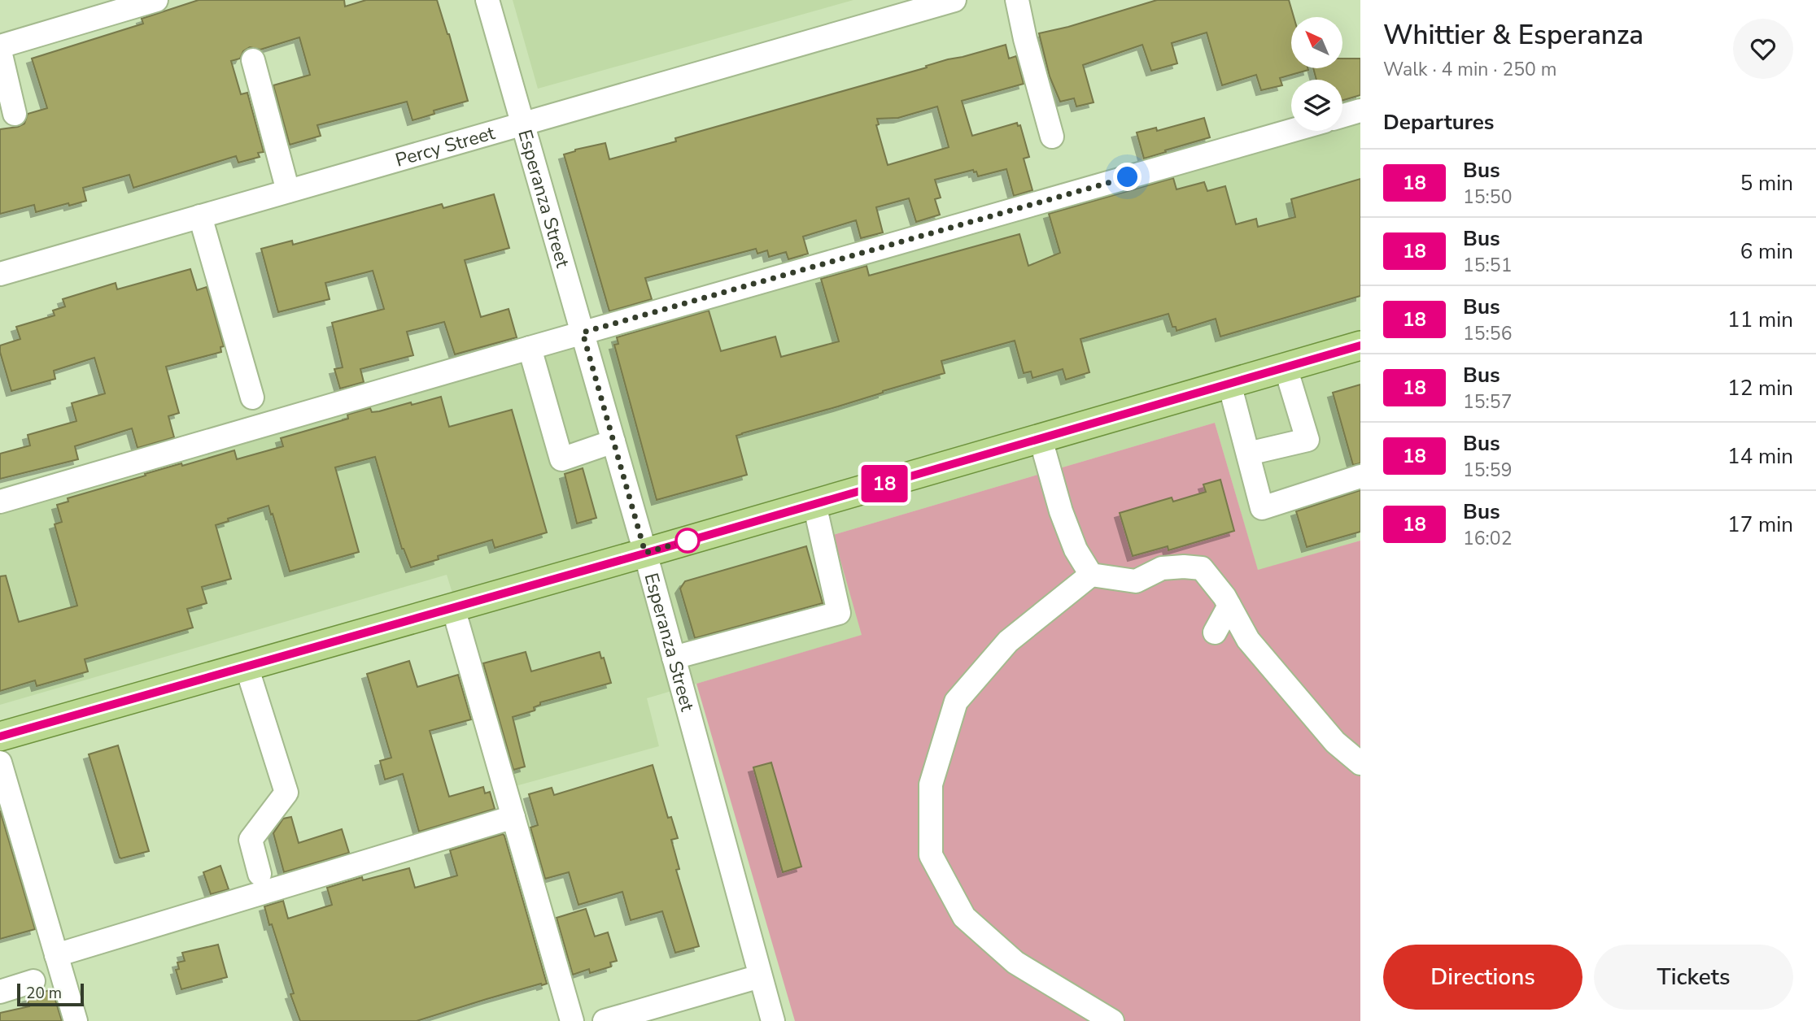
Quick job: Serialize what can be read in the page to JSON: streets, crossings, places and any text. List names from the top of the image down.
{
  "streets": {
    "street": ["Percy Street", "Esperanza Street"]
  },
  "crossings": [
    ["Percy Street", "Esperanza Street"]
  ],
  "lines": ["bus line 18"],
  "scale_bar": "20 m",
  "north": "top left",
  "page": {
    "on_map": "18",
    "heading": [
      ["Whittier & Esperanza", "Walk · 4 min · 250 m"],
      "Departures"
    ],
    "list": [
      {
        "mark": "18",
        "name": "Bus",
        "note": "15:50",
        "value": "5 min"
      },
      {
        "mark": "18",
        "name": "Bus",
        "note": "15:51",
        "value": "6 min"
      },
      {
        "mark": "18",
        "name": "Bus",
        "note": "15:56",
        "value": "11 min"
      },
      {
        "mark": "18",
        "name": "Bus",
        "note": "15:57",
        "value": "12 min"
      },
      {
        "mark": "18",
        "name": "Bus",
        "note": "15:59",
        "value": "14 min"
      },
      {
        "mark": "18",
        "name": "Bus",
        "note": "16:02",
        "value": "17 min"
      }
    ],
    "buttons": ["Directions", "Tickets"],
    "scale": "20 m"
  }
}
